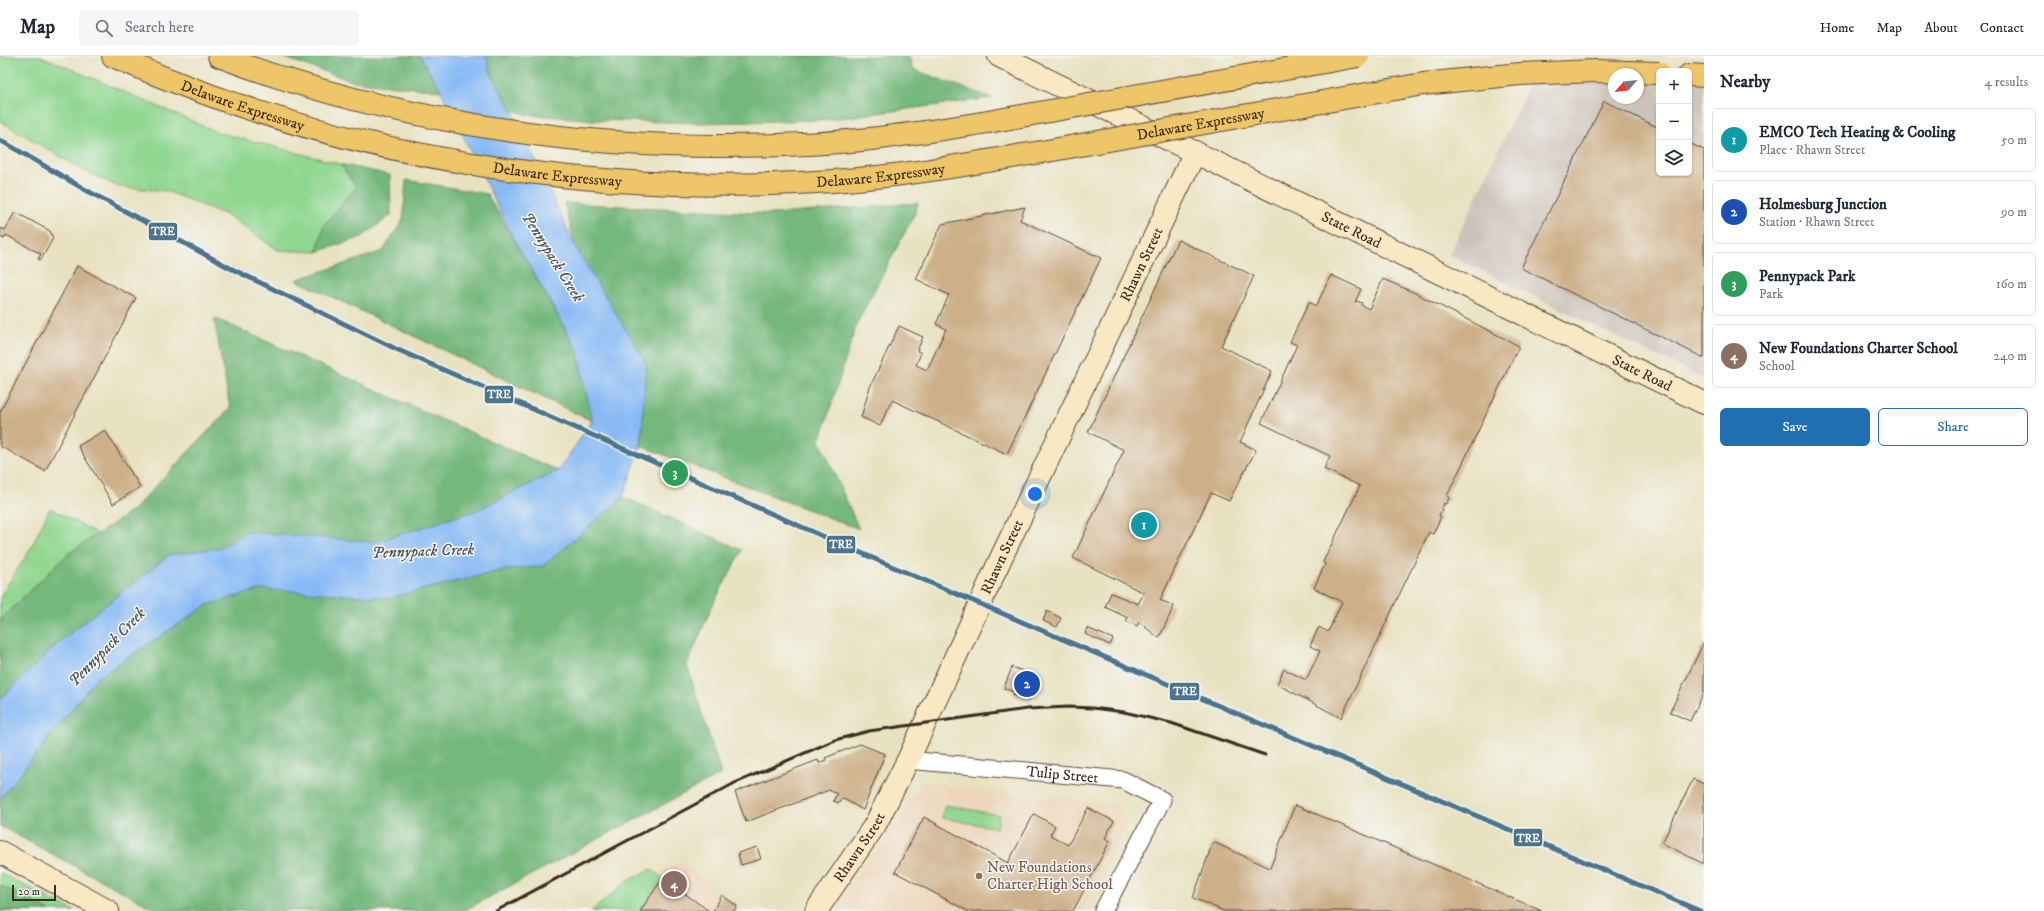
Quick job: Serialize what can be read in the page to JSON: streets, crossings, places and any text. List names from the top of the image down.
{
  "streets": {
    "highway": ["Delaware Expressway"],
    "main road": ["State Road", "Rhawn Street"],
    "street": ["Tulip Street"]
  },
  "crossings": [
    ["State Road", "Rhawn Street"],
    ["Rhawn Street", "Tulip Street"]
  ],
  "water": ["Pennypack Creek"],
  "places": ["New Foundations Charter High School"],
  "lines": ["transit line TRE"],
  "scale_bar": "20 m",
  "north": "bottom left",
  "page": {
    "header": "Map",
    "search": "Search here",
    "nav": [
      "Home",
      "Map",
      "About",
      "Contact"
    ],
    "heading": ["Nearby", "4 results"],
    "map_buttons": ["+", "−"],
    "list": [
      {
        "mark": "1",
        "name": "EMCO Tech Heating & Cooling",
        "note": "Place · Rhawn Street",
        "value": "50 m"
      },
      {
        "mark": "2",
        "name": "Holmesburg Junction",
        "note": "Station · Rhawn Street",
        "value": "90 m"
      },
      {
        "mark": "3",
        "name": "Pennypack Park",
        "note": "Park",
        "value": "160 m"
      },
      {
        "mark": "4",
        "name": "New Foundations Charter School",
        "note": "School",
        "value": "240 m"
      }
    ],
    "buttons": ["Save", "Share"],
    "pins": [
      "3",
      "1",
      "2",
      "4"
    ],
    "scale": "20 m"
  }
}
